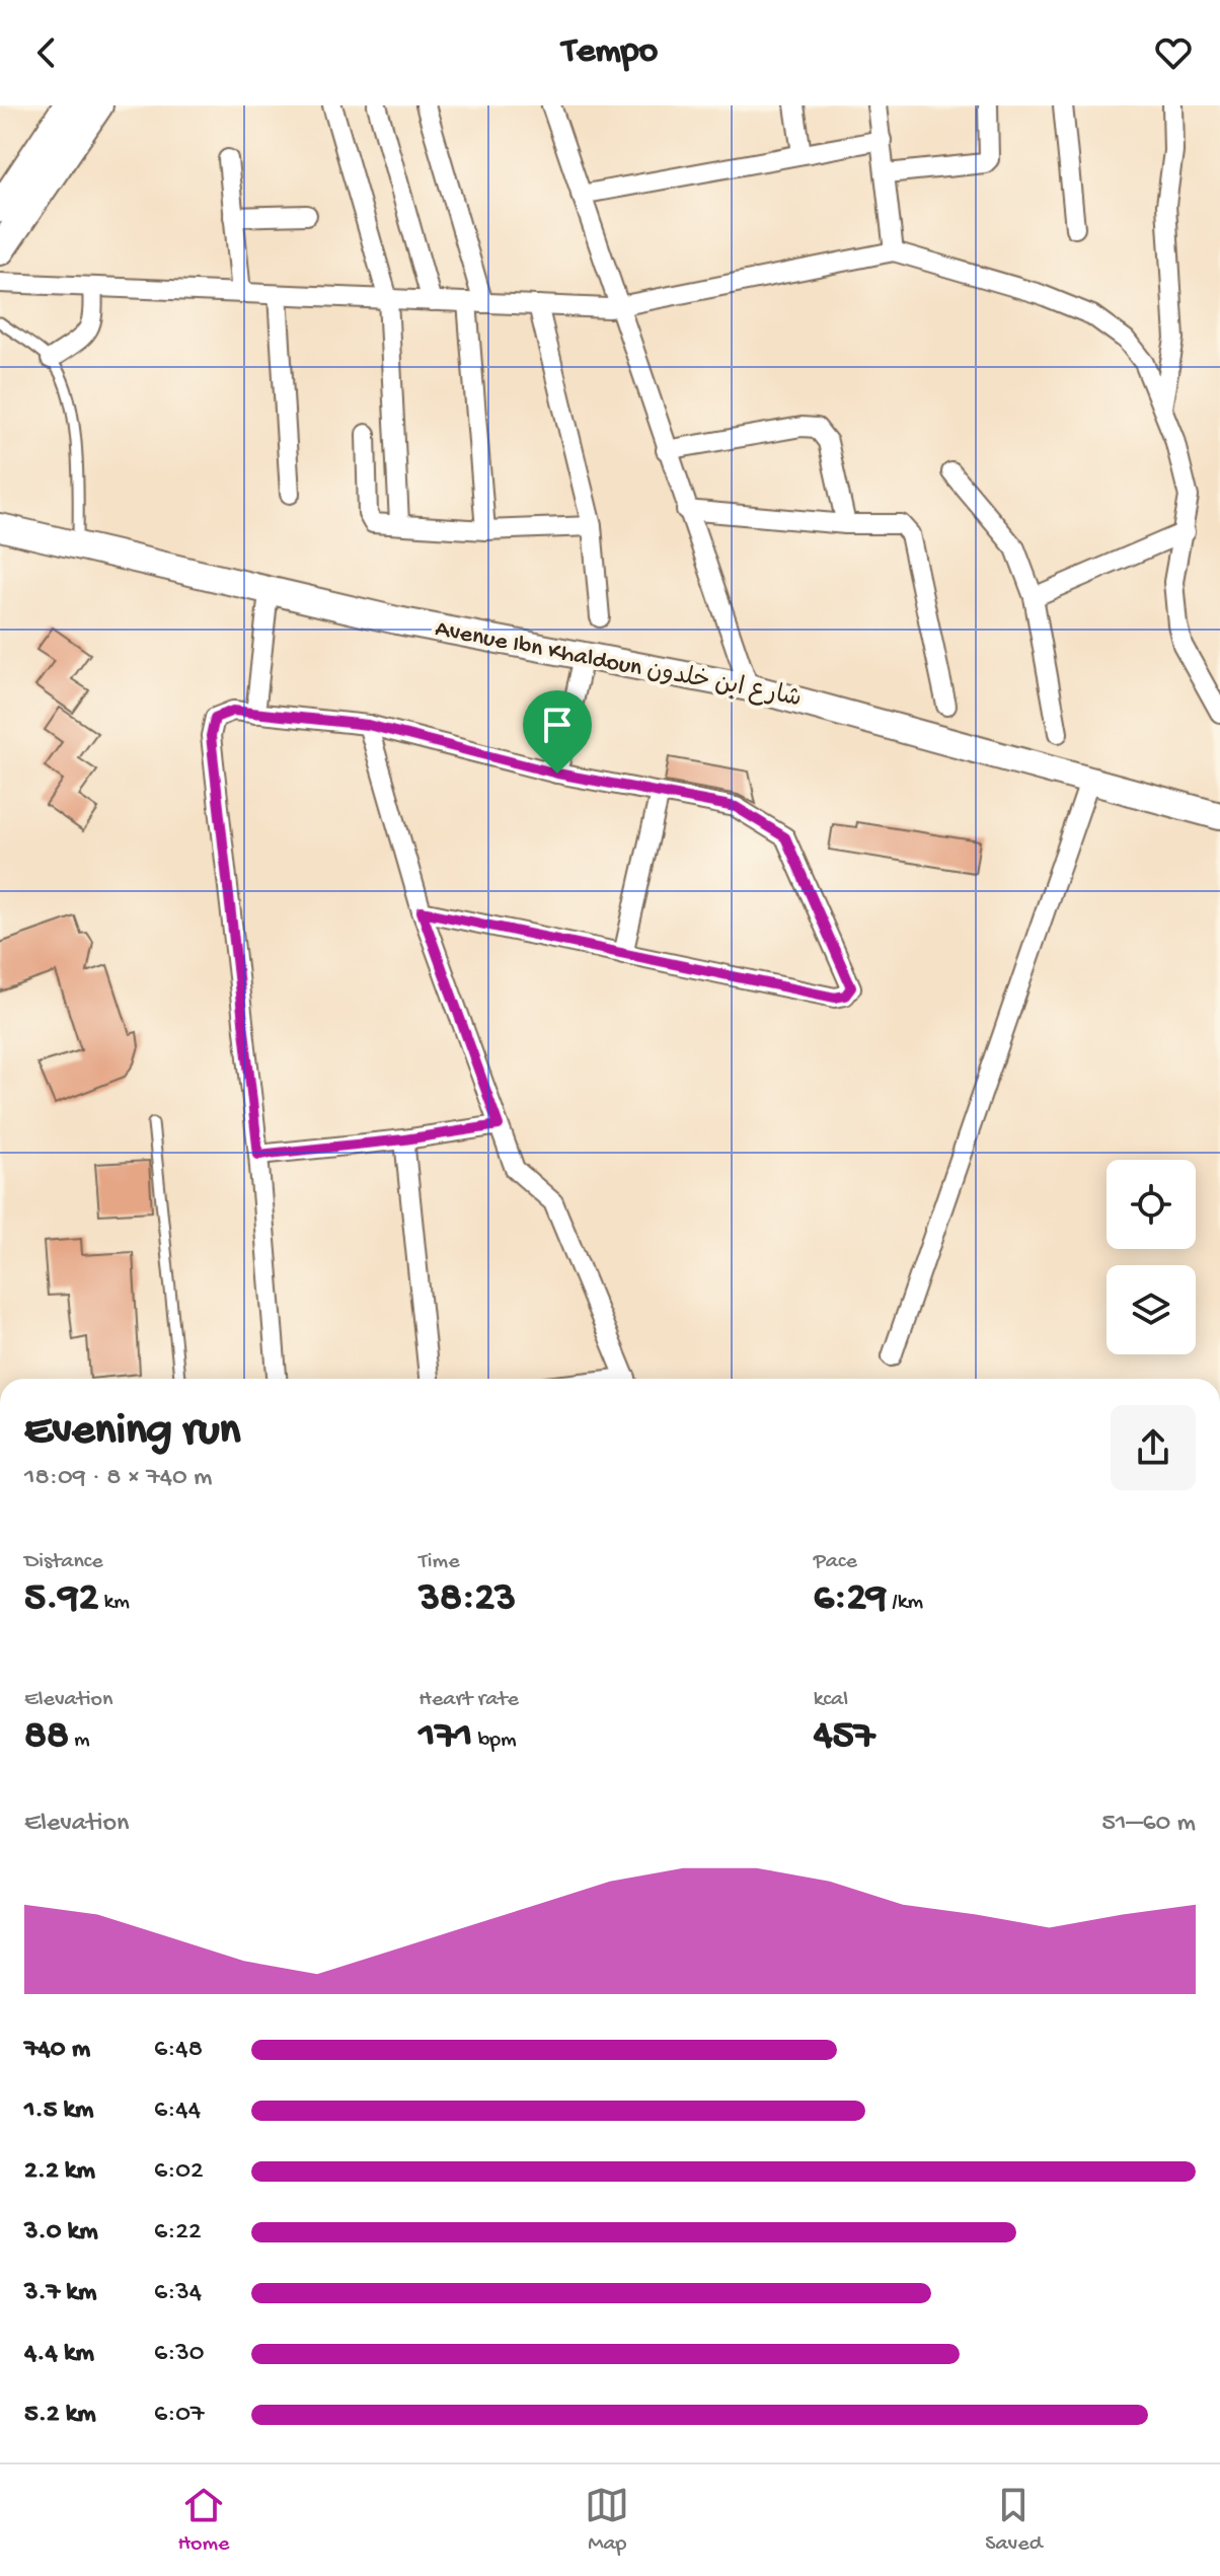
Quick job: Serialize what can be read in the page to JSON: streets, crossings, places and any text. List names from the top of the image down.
{
  "streets": {
    "street": ["Avenue Ibn Khaldoun شارع ابن خلدون"]
  },
  "page": {
    "header": "Tempo",
    "heading": ["Evening run", "18:09 · 8 × 740 m"],
    "stats": [
      ["Distance", "5.92 km"],
      ["Time", "38:23"],
      ["Pace", "6:29 /km"],
      ["Elevation", "88 m"],
      ["Heart rate", "171 bpm"],
      ["kcal", "457"]
    ],
    "chart": ["Elevation", "51–60 m"],
    "list": [
      {
        "name": "740 m",
        "note": "6:48"
      },
      {
        "name": "1.5 km",
        "note": "6:44"
      },
      {
        "name": "2.2 km",
        "note": "6:02"
      },
      {
        "name": "3.0 km",
        "note": "6:22"
      },
      {
        "name": "3.7 km",
        "note": "6:34"
      },
      {
        "name": "4.4 km",
        "note": "6:30"
      },
      {
        "name": "5.2 km",
        "note": "6:07"
      }
    ],
    "tabs": ["Home", "Map", "Saved"]
  }
}
